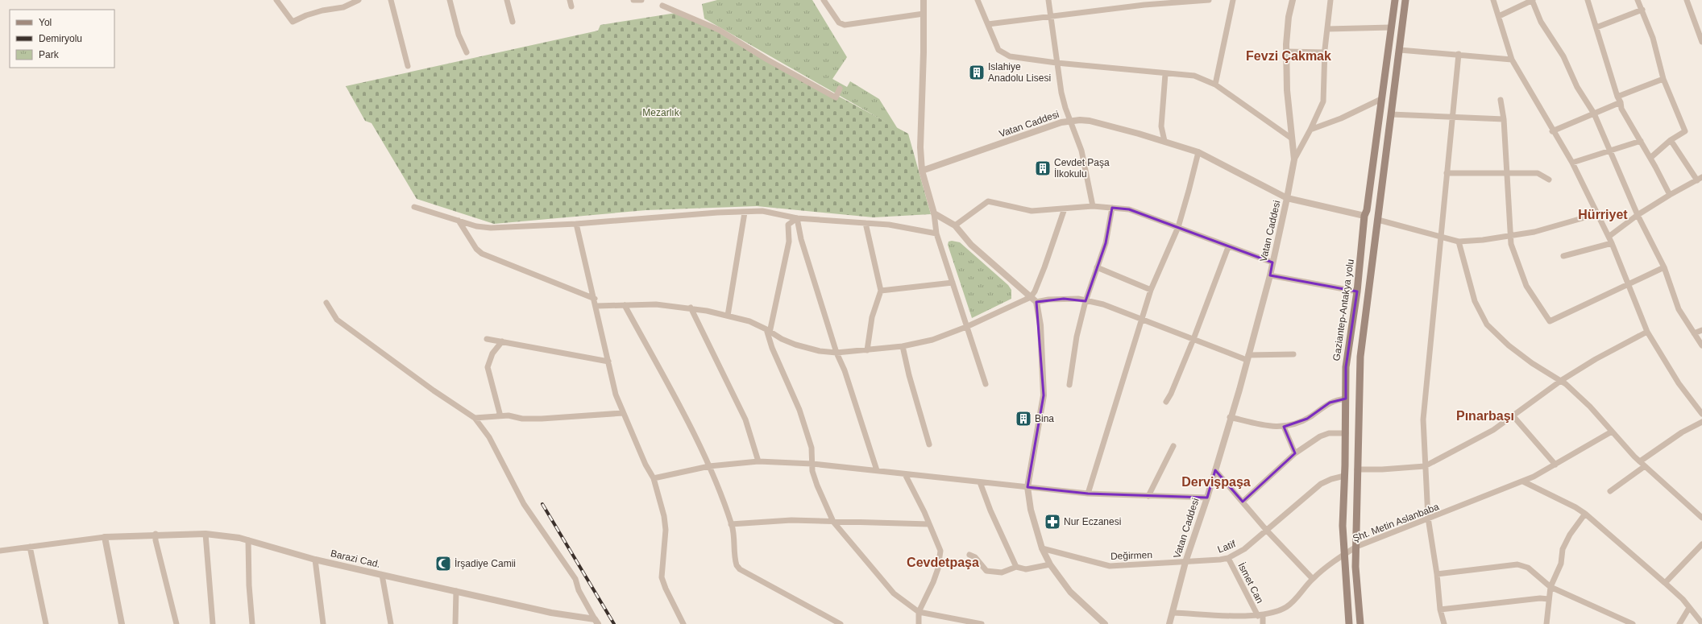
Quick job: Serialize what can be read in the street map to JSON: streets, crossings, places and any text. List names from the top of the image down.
{
  "streets": {
    "main road": ["Gaziantep-Antakya yolu"],
    "street": [
      "Vatan Caddesi",
      "Şht. Metin Aslanbaba",
      "Latif",
      "Değirmen",
      "Barazi Cad.",
      "İsmet Can"
    ]
  },
  "crossings": [
    ["Vatan Caddesi", "Şht. Metin Aslanbaba"],
    ["Vatan Caddesi", "Latif"],
    ["Vatan Caddesi", "Değirmen"],
    ["Gaziantep-Antakya yolu", "Şht. Metin Aslanbaba"],
    ["Gaziantep-Antakya yolu", "Latif"],
    ["Şht. Metin Aslanbaba", "İsmet Can"],
    ["Latif", "Değirmen"],
    ["Latif", "İsmet Can"]
  ],
  "districts": [
    "Fevzi Çakmak",
    "Hürriyet",
    "Pınarbaşı",
    "Dervişpaşa",
    "Cevdetpaşa"
  ],
  "parks": ["Mezarlık"],
  "places": {
    "building": ["Islahiye Anadolu Lisesi", "Cevdet Paşa İlkokulu", "Bina"],
    "pharmacy": ["Nur Eczanesi"],
    "mosque": ["İrşadiye Camii"]
  },
  "legend": ["Yol", "Demiryolu", "Park"]
}
